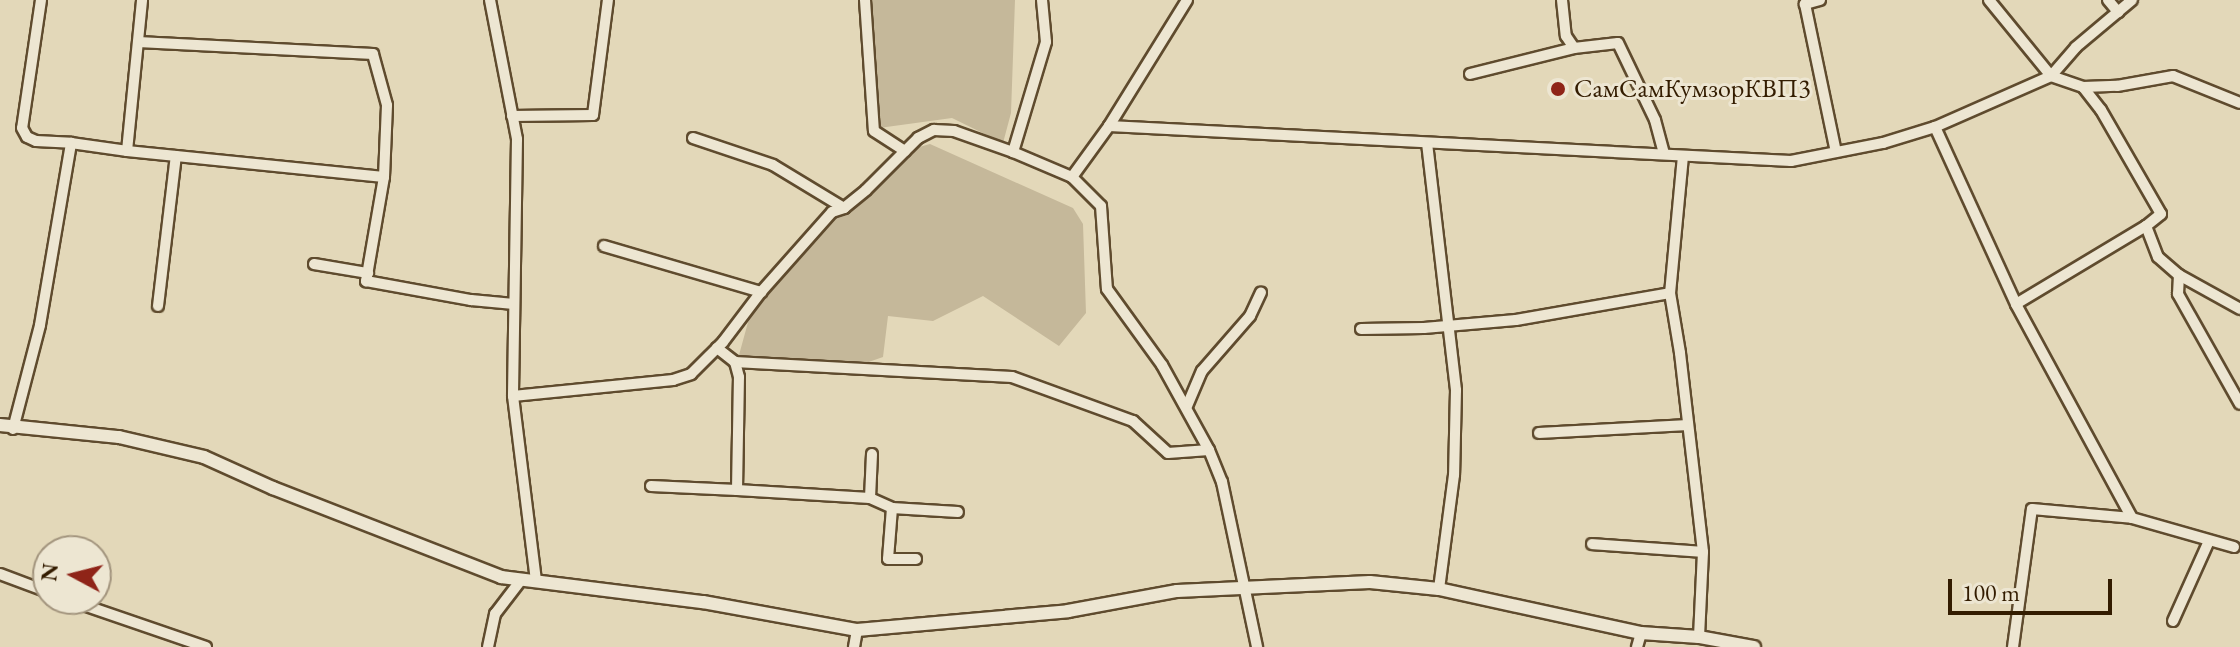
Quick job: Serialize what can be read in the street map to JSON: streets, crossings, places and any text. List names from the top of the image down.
{
  "places": ["СамСамКумзорКВП3"],
  "scale_bar": "100 m",
  "north": "left"
}
